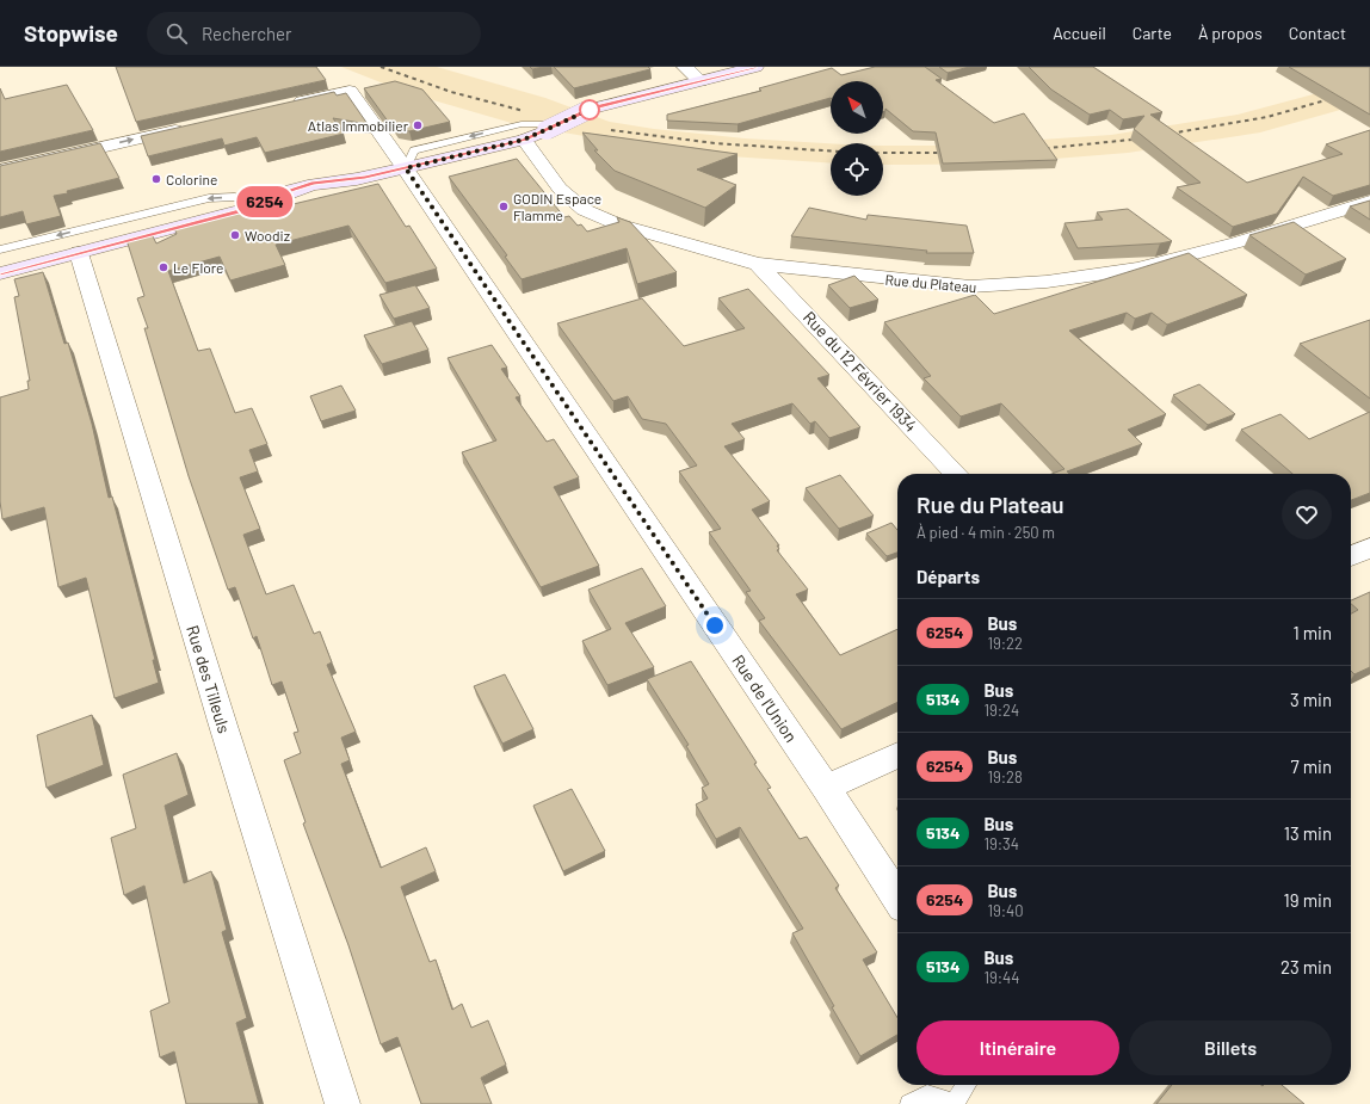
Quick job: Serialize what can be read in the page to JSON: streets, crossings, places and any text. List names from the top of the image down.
{
  "streets": {
    "street": [
      "Rue du Plateau",
      "Rue du 12 Février 1934",
      "Rue des Tilleuls",
      "Rue de l'Union"
    ]
  },
  "crossings": [
    ["Rue du Plateau", "Rue du 12 Février 1934"]
  ],
  "places": [
    "Atlas Immobilier",
    "Colorine",
    "GODIN Espace Flamme",
    "Woodiz",
    "Le Flore"
  ],
  "lines": ["bus line 6254"],
  "north": "top left",
  "page": {
    "header": "Stopwise",
    "search": "Rechercher",
    "nav": [
      "Accueil",
      "Carte",
      "À propos",
      "Contact"
    ],
    "on_map": "6254",
    "heading": [
      ["Rue du Plateau", "À pied · 4 min · 250 m"],
      "Départs"
    ],
    "list": [
      {
        "mark": "6254",
        "name": "Bus",
        "note": "19:22",
        "value": "1 min"
      },
      {
        "mark": "5134",
        "name": "Bus",
        "note": "19:24",
        "value": "3 min"
      },
      {
        "mark": "6254",
        "name": "Bus",
        "note": "19:28",
        "value": "7 min"
      },
      {
        "mark": "5134",
        "name": "Bus",
        "note": "19:34",
        "value": "13 min"
      },
      {
        "mark": "6254",
        "name": "Bus",
        "note": "19:40",
        "value": "19 min"
      },
      {
        "mark": "5134",
        "name": "Bus",
        "note": "19:44",
        "value": "23 min"
      }
    ],
    "buttons": ["Itinéraire", "Billets"]
  }
}
